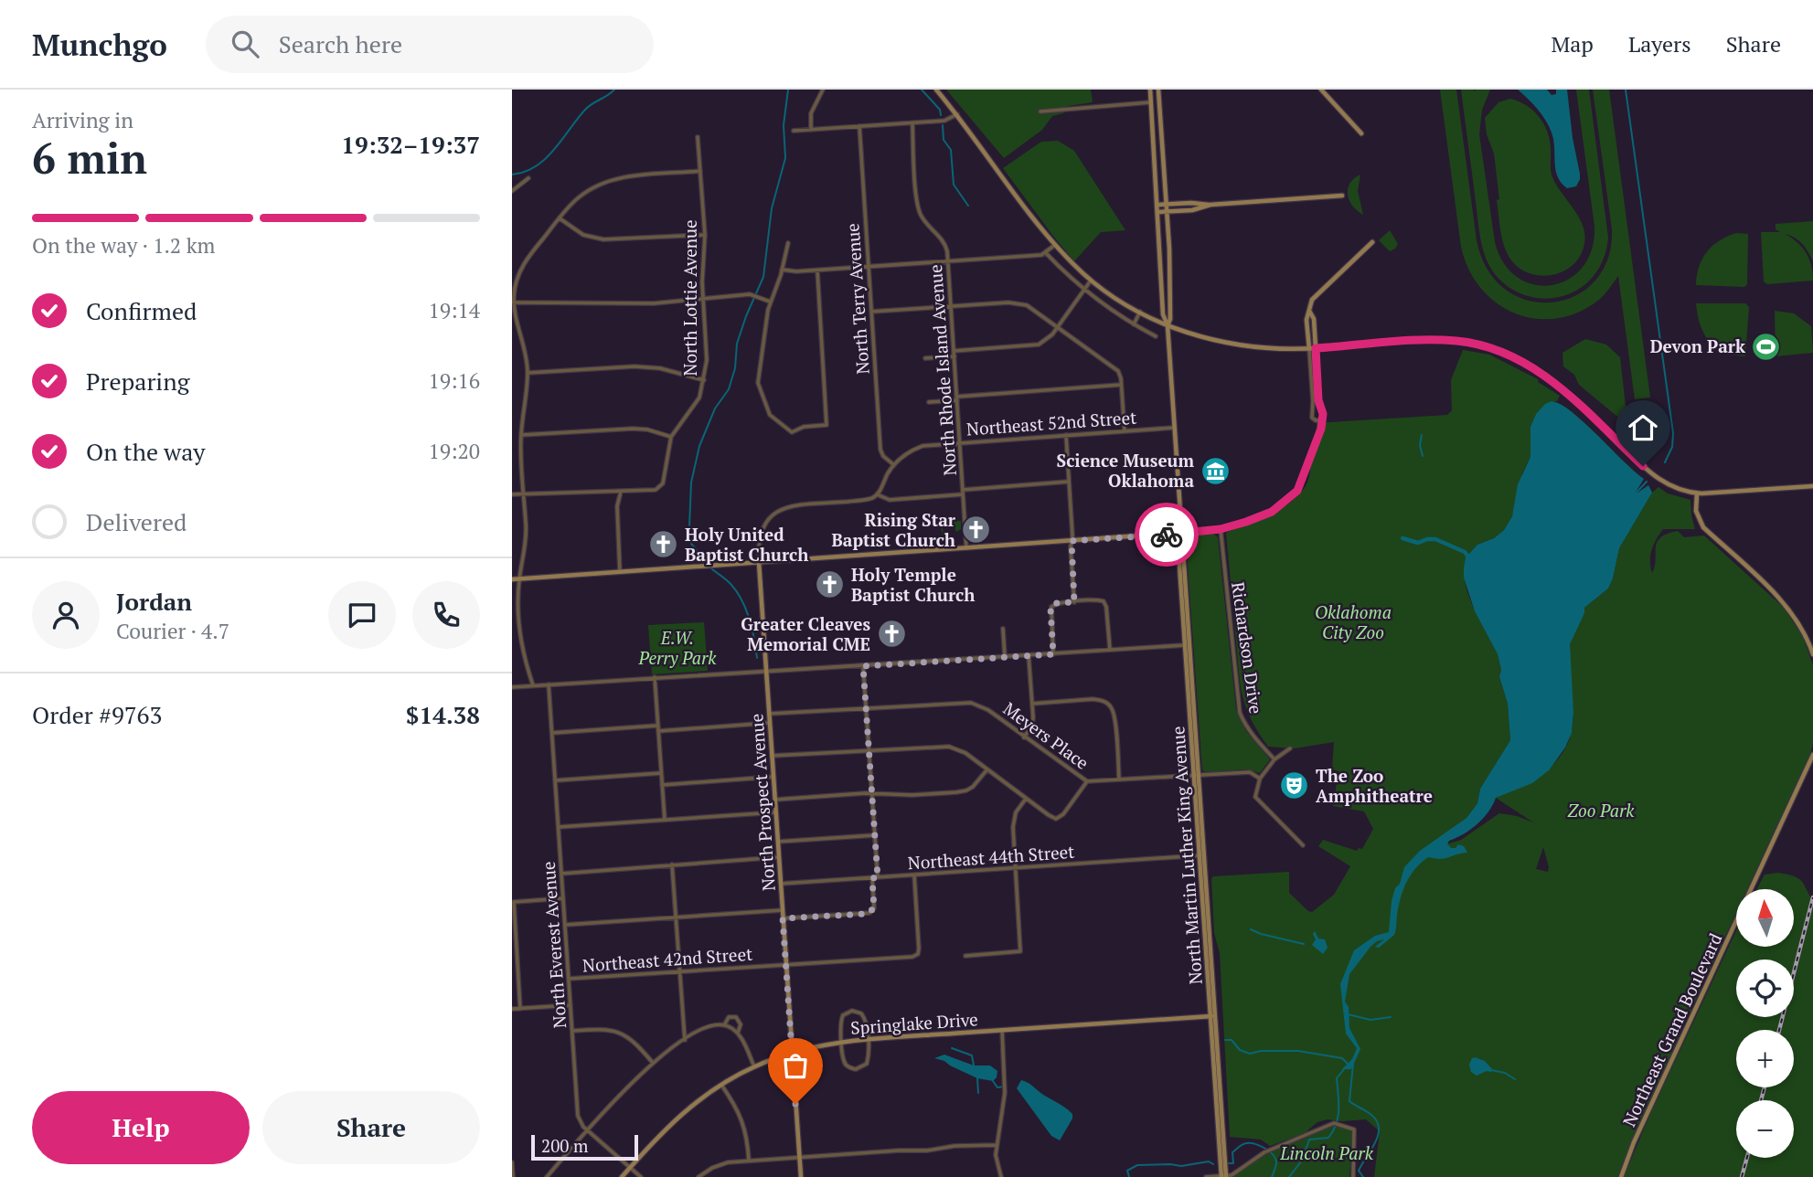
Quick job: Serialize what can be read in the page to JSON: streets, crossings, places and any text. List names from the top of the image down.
{
  "streets": {
    "street": [
      "North Lottie Avenue",
      "North Terry Avenue",
      "North Rhode Island Avenue",
      "Northeast 52nd Street",
      "Richardson Drive",
      "Meyers Place",
      "North Prospect Avenue",
      "North Martin Luther King Avenue",
      "Northeast 44th Street",
      "North Everest Avenue",
      "Northeast 42nd Street",
      "Springlake Drive",
      "Northeast Grand Boulevard"
    ]
  },
  "crossings": [
    ["North Terry Avenue", "Northeast 52nd Street"],
    ["North Rhode Island Avenue", "Northeast 52nd Street"],
    ["Northeast 52nd Street", "North Prospect Avenue"],
    ["Northeast 52nd Street", "North Martin Luther King Avenue"],
    ["Meyers Place", "North Prospect Avenue"],
    ["Meyers Place", "North Martin Luther King Avenue"],
    ["North Prospect Avenue", "Northeast 44th Street"],
    ["North Prospect Avenue", "Northeast 42nd Street"],
    ["North Prospect Avenue", "Springlake Drive"],
    ["North Martin Luther King Avenue", "Northeast 44th Street"],
    ["North Martin Luther King Avenue", "Springlake Drive"],
    ["Northeast 44th Street", "Northeast 42nd Street"],
    ["North Everest Avenue", "Northeast 42nd Street"],
    ["North Everest Avenue", "Springlake Drive"]
  ],
  "parks": [
    "Oklahoma City Zoo",
    "E.W. Perry Park",
    "Zoo Park",
    "Lincoln Park"
  ],
  "places": {
    "sports": ["Devon Park"],
    "museum": ["Science Museum Oklahoma"],
    "church": [
      "Rising Star Baptist Church",
      "Holy United Baptist Church",
      "Holy Temple Baptist Church",
      "Greater Cleaves Memorial CME"
    ],
    "theatre": ["The Zoo Amphitheatre"]
  },
  "scale_bar": "200 m",
  "north": "top",
  "page": {
    "header": "Munchgo",
    "search": "Search here",
    "nav": ["Map", "Layers", "Share"],
    "heading": ["6 min", "Arriving in", "19:32–19:37"],
    "panel": [
      "Jordan",
      "Courier · 4.7",
      "Order #9763",
      "$14.38"
    ],
    "bar": "On the way · 1.2 km",
    "list": [
      ["Confirmed", "19:14"],
      ["Preparing", "19:16"],
      ["On the way", "19:20"],
      "Delivered"
    ],
    "map_buttons": ["+", "−"],
    "buttons": ["Help", "Share"],
    "scale": "200 m"
  }
}
